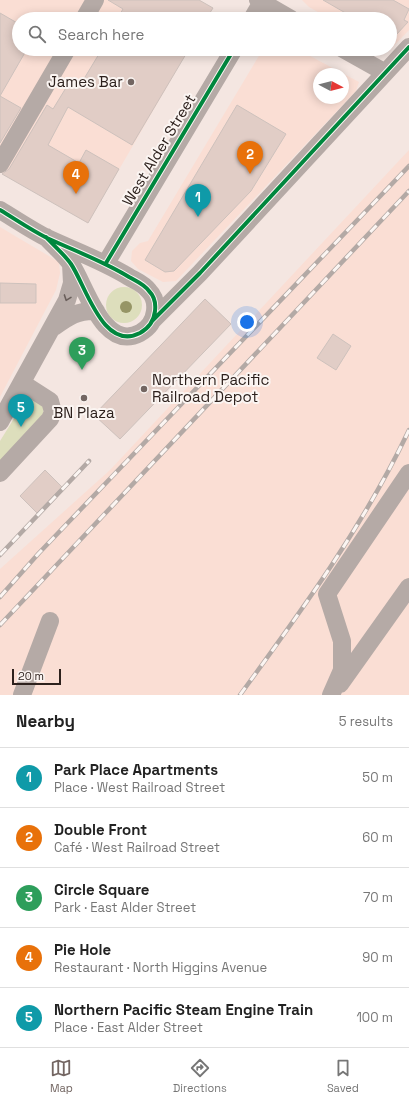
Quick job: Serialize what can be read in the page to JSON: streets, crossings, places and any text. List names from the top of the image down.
{
  "streets": {
    "street": ["West Alder Street"]
  },
  "places": ["James Bar", "Northern Pacific Railroad Depot", "BN Plaza"],
  "scale_bar": "20 m",
  "north": "right",
  "page": {
    "search": "Search here",
    "pins": [
      "2",
      "4",
      "1",
      "3",
      "5"
    ],
    "scale": "20 m",
    "heading": ["Nearby", "5 results"],
    "list": [
      {
        "mark": "1",
        "name": "Park Place Apartments",
        "note": "Place · West Railroad Street",
        "value": "50 m"
      },
      {
        "mark": "2",
        "name": "Double Front",
        "note": "Café · West Railroad Street",
        "value": "60 m"
      },
      {
        "mark": "3",
        "name": "Circle Square",
        "note": "Park · East Alder Street",
        "value": "70 m"
      },
      {
        "mark": "4",
        "name": "Pie Hole",
        "note": "Restaurant · North Higgins Avenue",
        "value": "90 m"
      },
      {
        "mark": "5",
        "name": "Northern Pacific Steam Engine Train",
        "note": "Place · East Alder Street",
        "value": "100 m"
      }
    ],
    "nav": ["Map", "Directions", "Saved"]
  }
}
